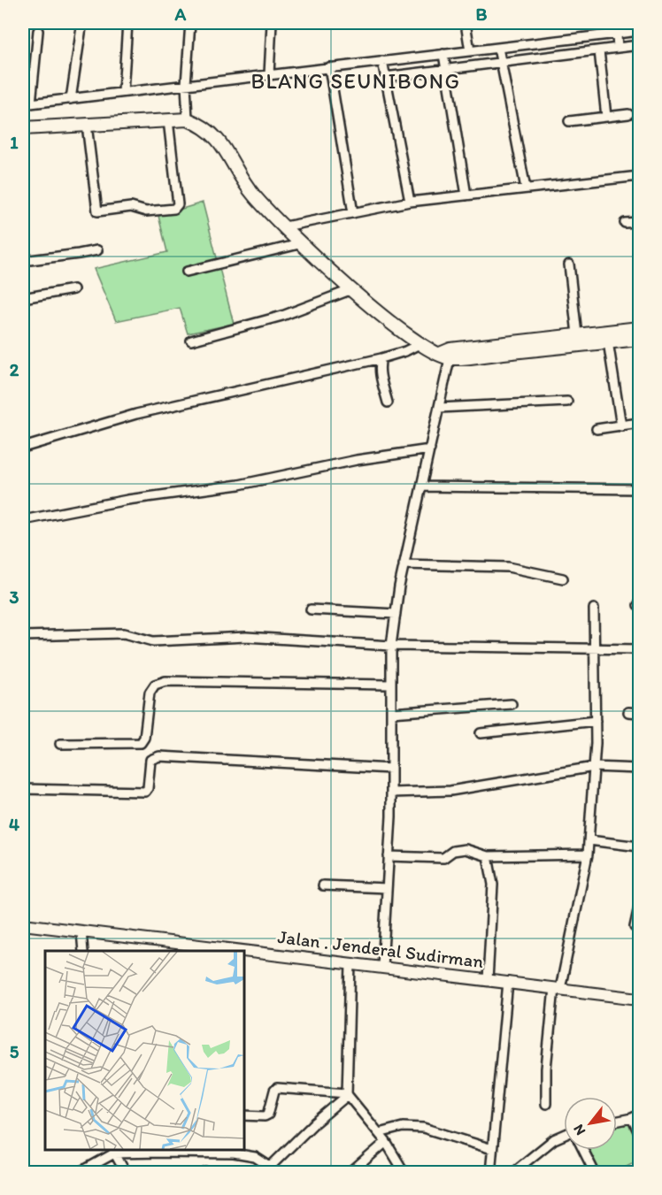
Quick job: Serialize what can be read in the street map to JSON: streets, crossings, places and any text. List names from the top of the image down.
{
  "streets": {
    "street": ["Jalan . Jenderal Sudirman"]
  },
  "districts": ["BLANG SEUNIBONG"],
  "north": "bottom left",
  "grid": {
    "columns": ["A", "B"],
    "rows": [
      "1",
      "2",
      "3",
      "4",
      "5"
    ]
  }
}
